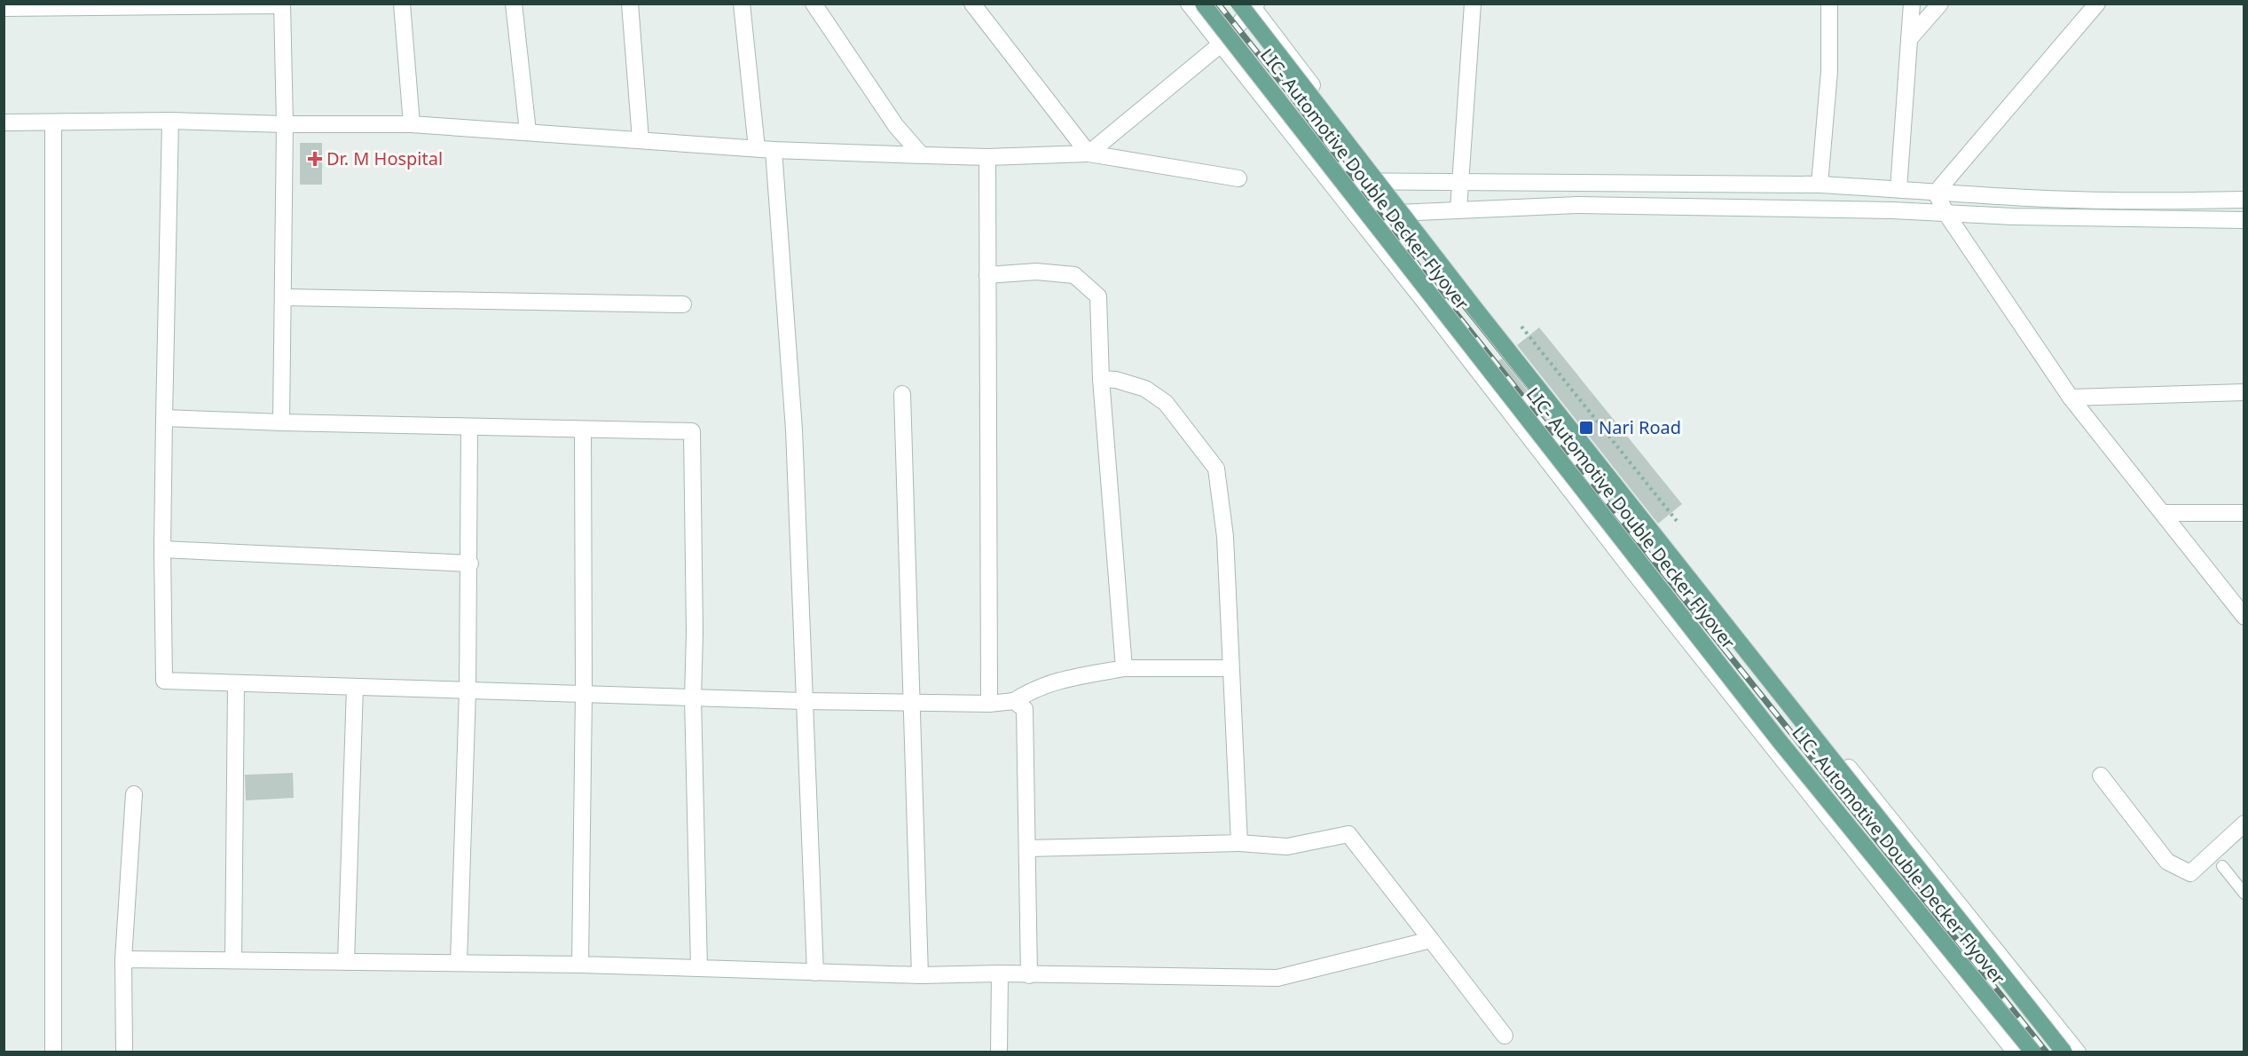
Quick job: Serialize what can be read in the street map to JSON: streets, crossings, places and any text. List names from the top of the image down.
{
  "streets": {
    "main road": ["LIC- Automotive Double Decker Flyover"]
  },
  "places": {
    "health": ["Dr. M Hospital"],
    "transit": ["Nari Road"]
  }
}
